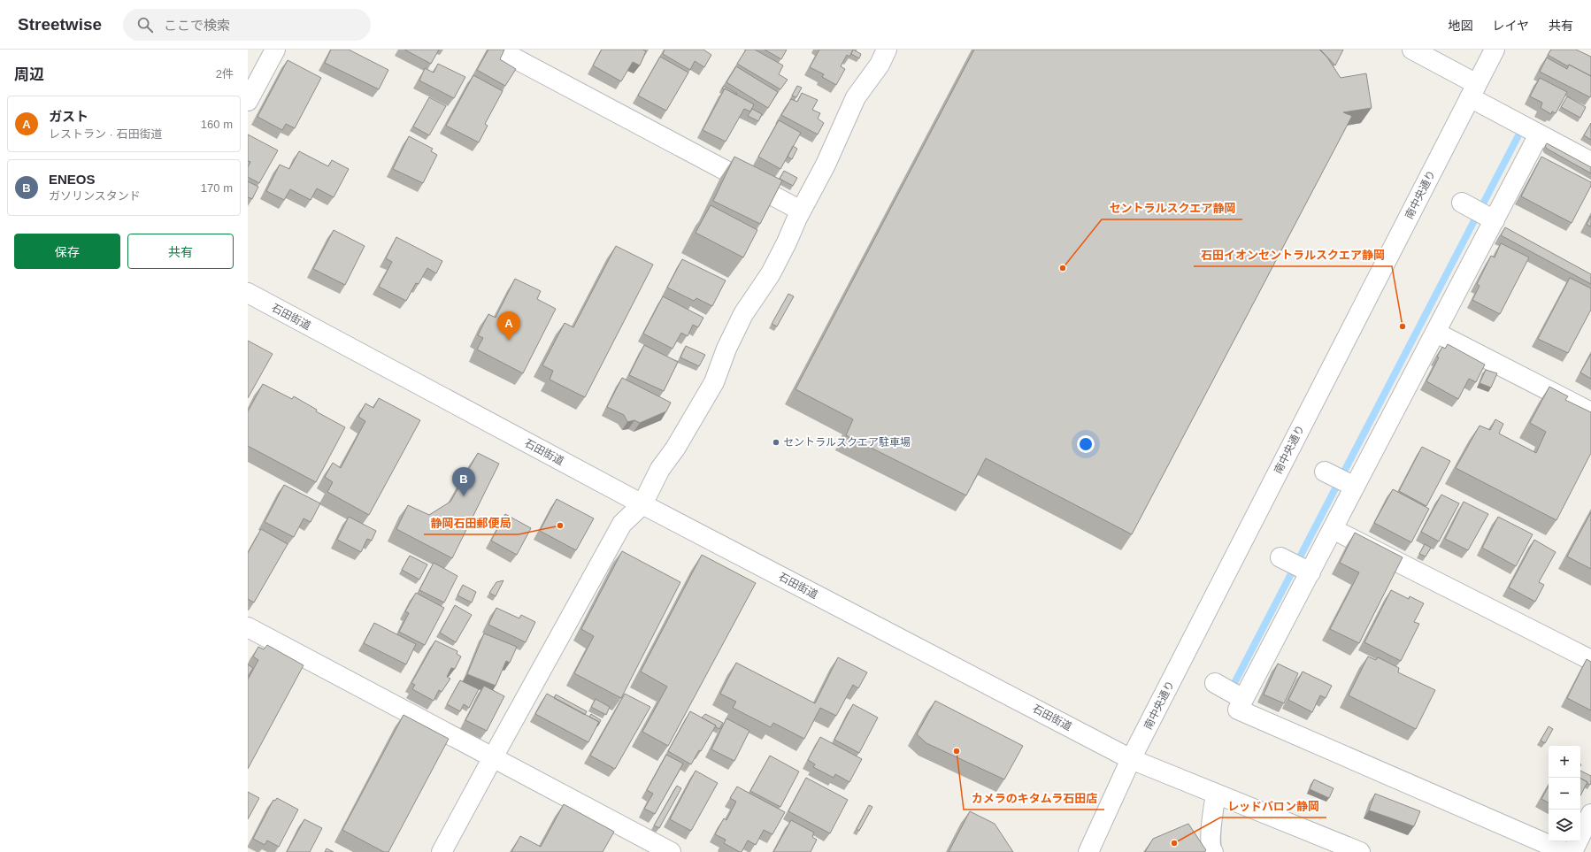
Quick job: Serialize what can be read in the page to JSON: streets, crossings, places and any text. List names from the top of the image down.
{
  "streets": {
    "street": ["南中央通り", "石田街道"]
  },
  "crossings": [
    ["南中央通り", "石田街道"]
  ],
  "places": [
    "セントラルスクエア静岡",
    "石田イオンセントラルスクエア静岡",
    "セントラルスクエア駐車場",
    "静岡石田郵便局",
    "カメラのキタムラ石田店",
    "レッドバロン静岡"
  ],
  "page": {
    "header": "Streetwise",
    "search": "ここで検索",
    "nav": ["地図", "レイヤ", "共有"],
    "heading": ["周辺", "2件"],
    "list": [
      {
        "mark": "A",
        "name": "ガスト",
        "note": "レストラン · 石田街道",
        "value": "160 m"
      },
      {
        "mark": "B",
        "name": "ENEOS",
        "note": "ガソリンスタンド",
        "value": "170 m"
      }
    ],
    "buttons": ["保存", "共有"],
    "pins": ["A", "B"],
    "map_buttons": ["+", "−"]
  }
}
